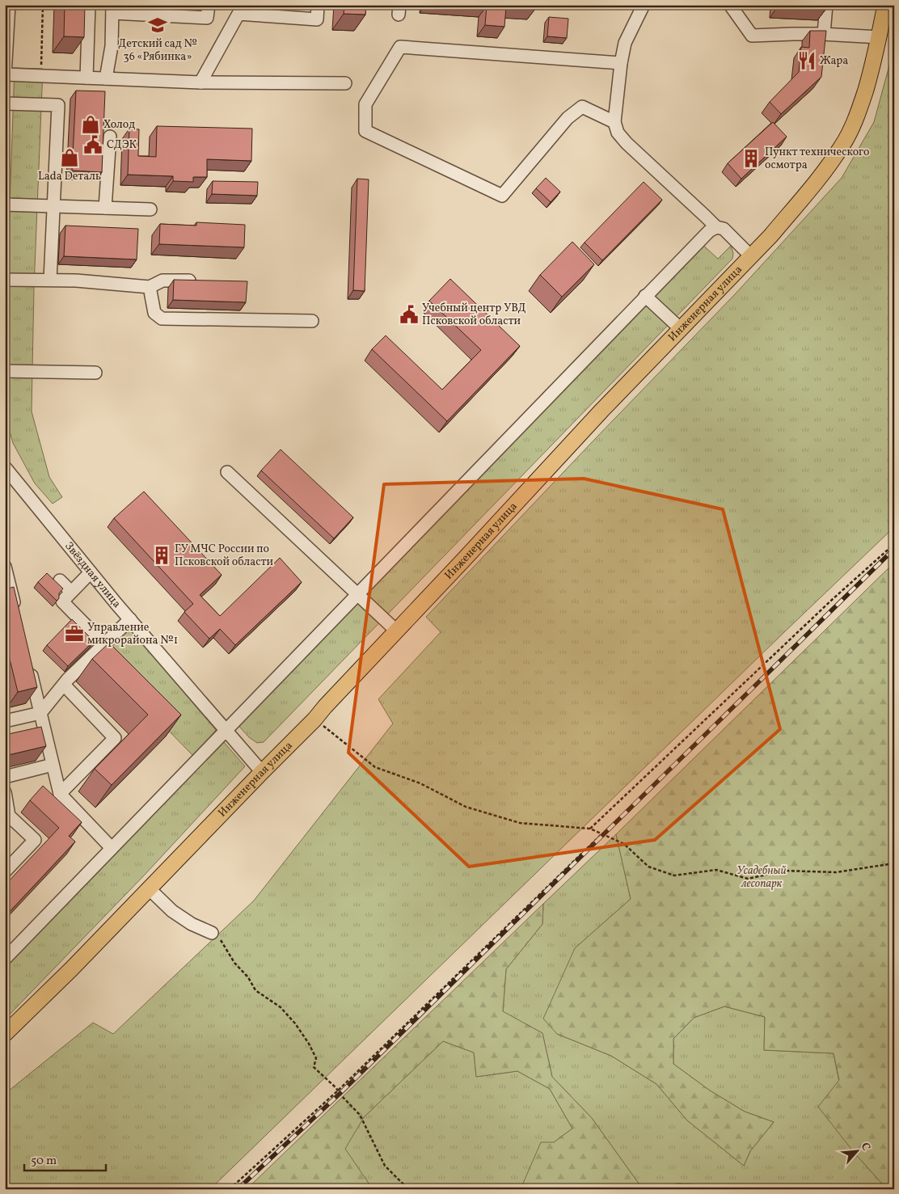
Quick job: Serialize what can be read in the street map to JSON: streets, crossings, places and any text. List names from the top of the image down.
{
  "streets": {
    "main road": ["Инженерная улица"],
    "street": ["Звёздная улица"]
  },
  "crossings": [
    ["Инженерная улица", "Звёздная улица"]
  ],
  "parks": ["Усадебный лесопарк"],
  "places": {
    "school or university": ["Детский сад № 36 «Рябинка»"],
    "restaurant": ["Жара"],
    "shop": ["Холод", "Lada Dеталь"],
    "public building": ["СДЭК", "Учебный центр УВД Псковской области"],
    "building": ["Пункт технического осмотра", "ГУ МЧС России по Псковской области"],
    "office": ["Управление микрорайона №1"]
  },
  "scale_bar": "50 m",
  "north": "top right"
}
